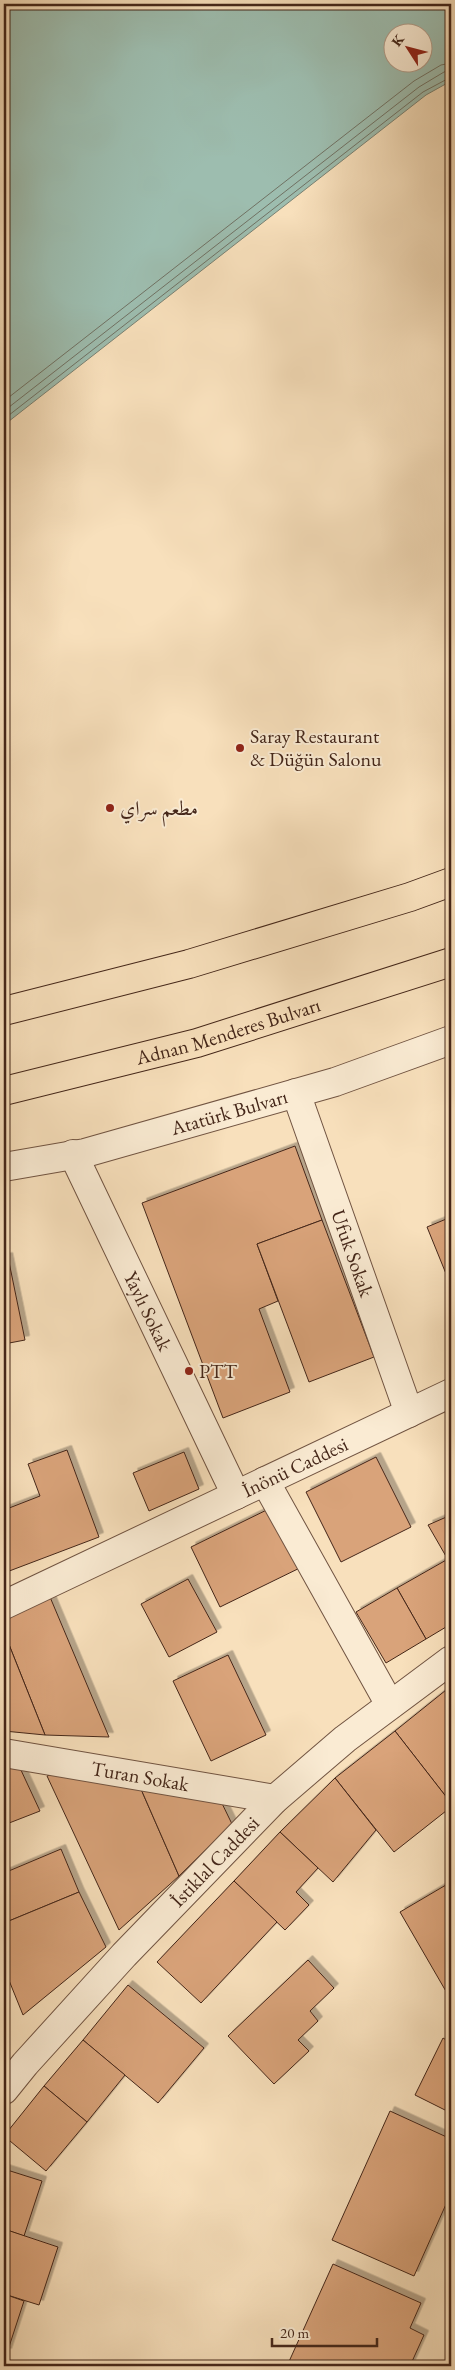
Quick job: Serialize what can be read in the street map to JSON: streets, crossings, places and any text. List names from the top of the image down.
{
  "streets": {
    "highway": ["Adnan Menderes Bulvarı"],
    "street": [
      "Atatürk Bulvarı",
      "Ufuk Sokak",
      "Yaylı Sokak",
      "İnönü Caddesi",
      "Turan Sokak",
      "İstiklal Caddesi"
    ]
  },
  "crossings": [
    ["Atatürk Bulvarı", "Ufuk Sokak"],
    ["Atatürk Bulvarı", "Yaylı Sokak"],
    ["Ufuk Sokak", "İnönü Caddesi"],
    ["Yaylı Sokak", "İnönü Caddesi"],
    ["Turan Sokak", "İstiklal Caddesi"]
  ],
  "places": ["Saray Restaurant & Düğün Salonu", "مطعم سراي", "PTT"],
  "scale_bar": "20 m",
  "north": "top left"
}
